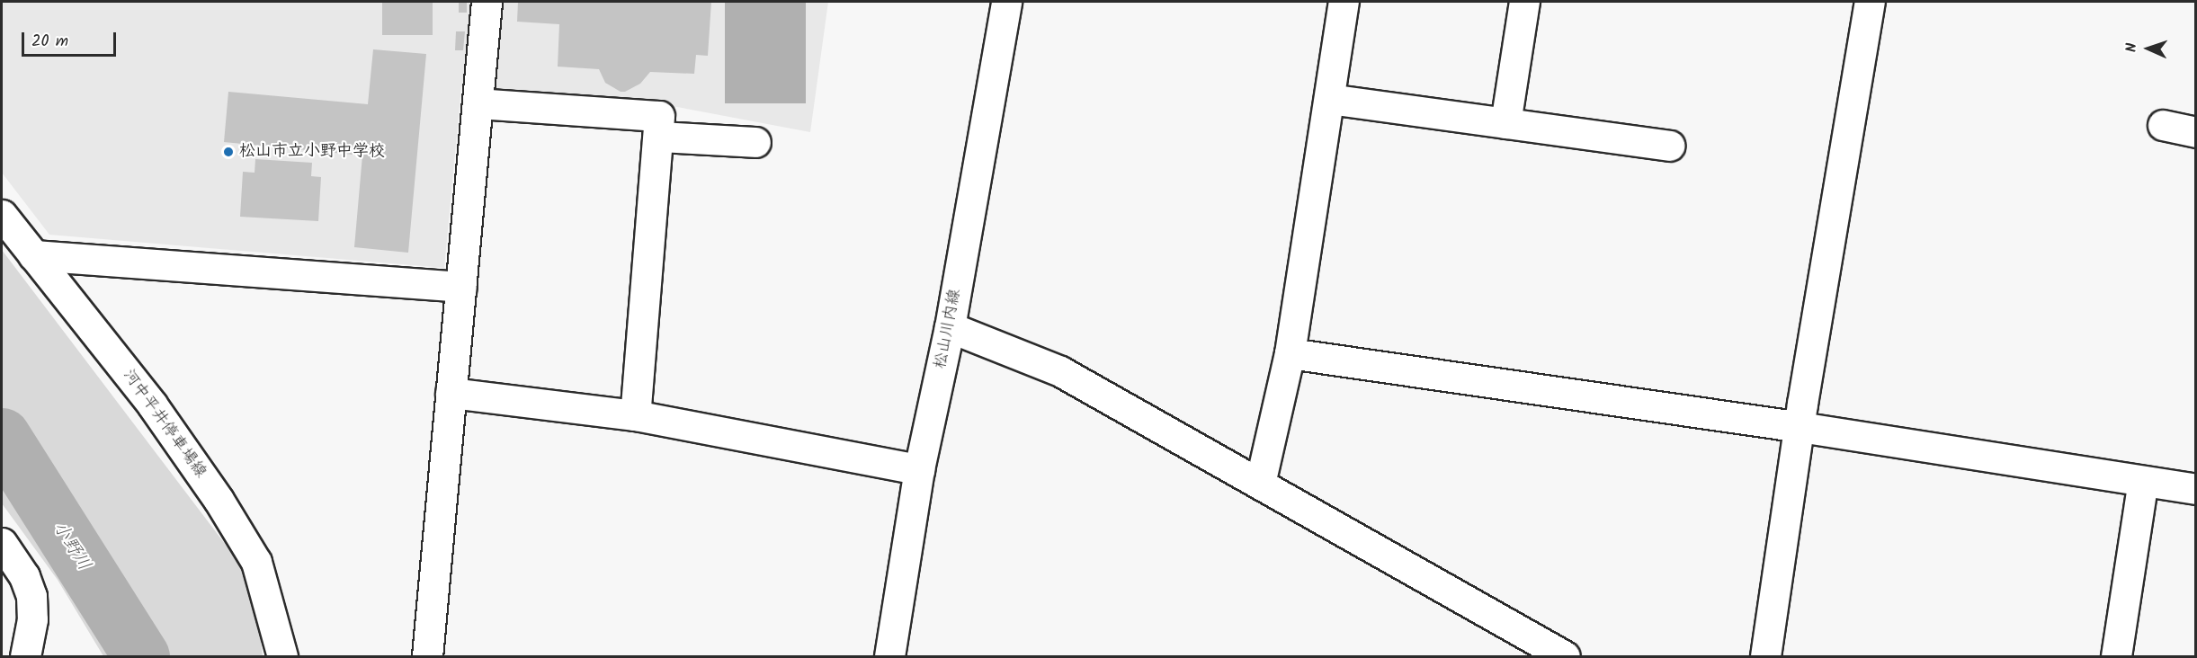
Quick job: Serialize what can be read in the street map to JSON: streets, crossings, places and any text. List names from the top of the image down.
{
  "streets": {
    "street": ["松山川内線", "河中平井停車場線"]
  },
  "water": ["小野川"],
  "places": ["松山市立小野中学校"],
  "scale_bar": "20 m",
  "north": "left"
}
